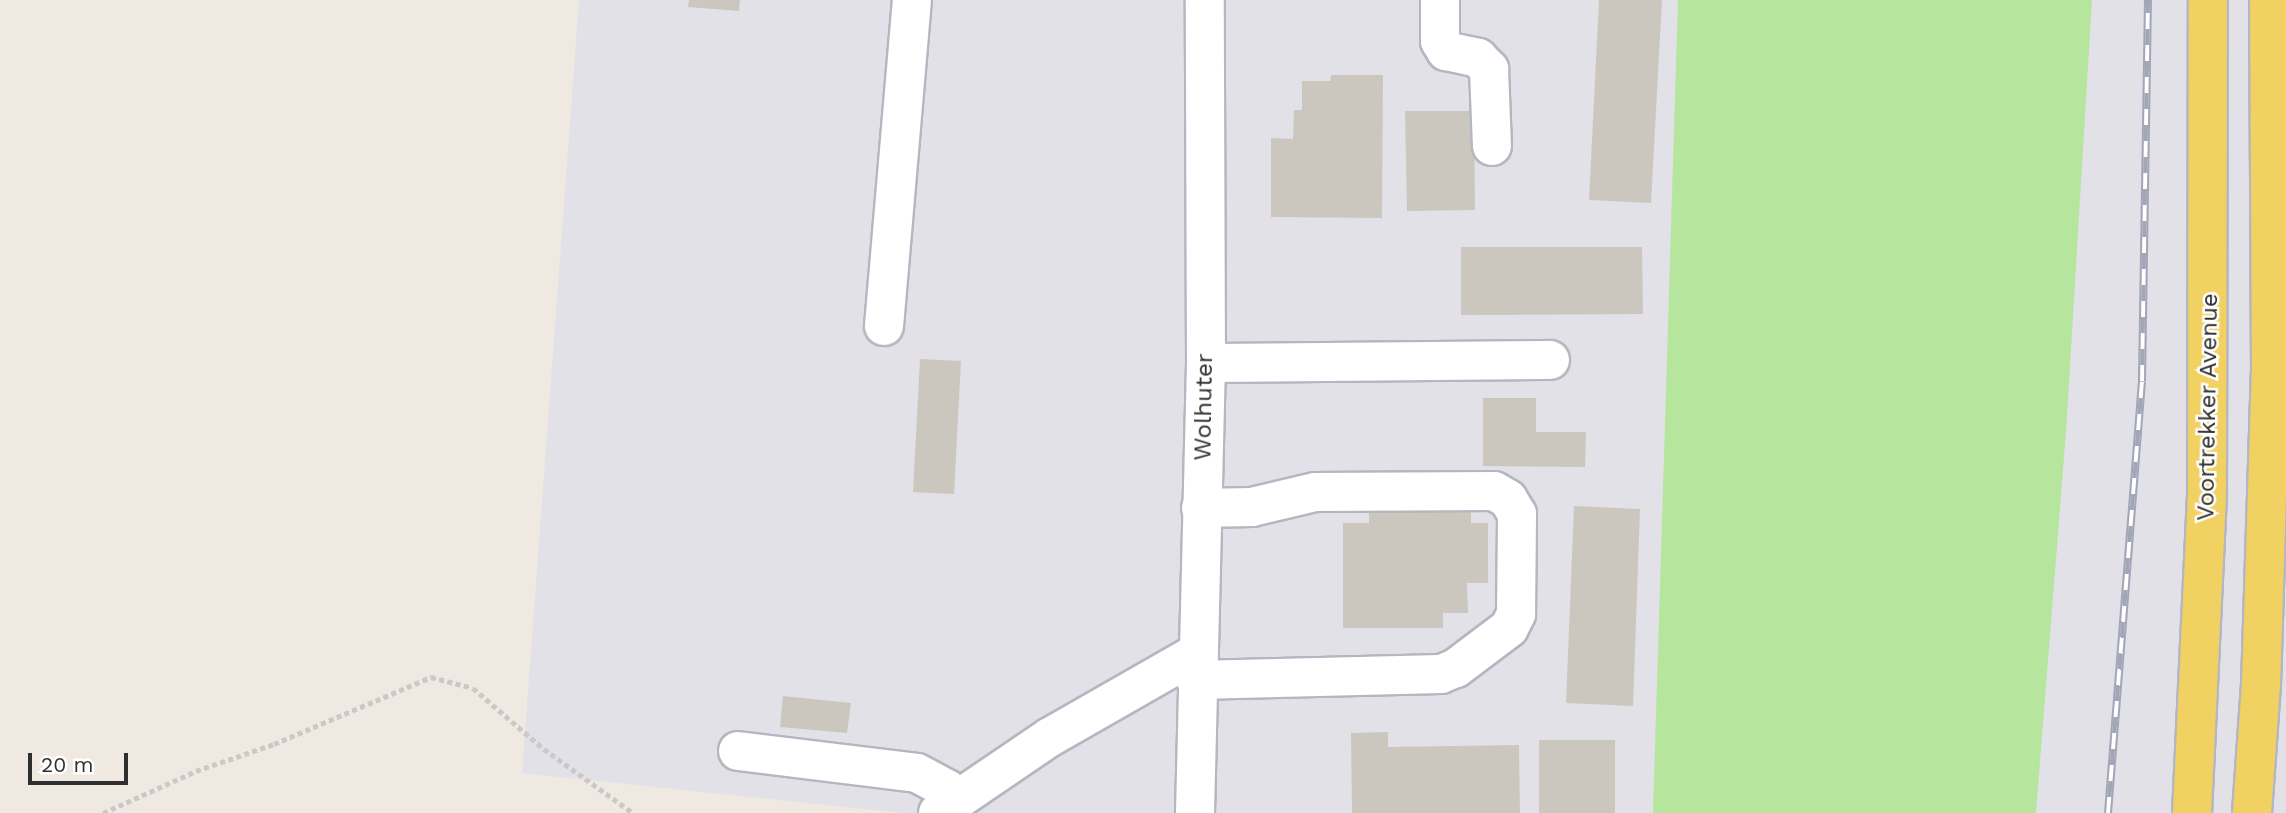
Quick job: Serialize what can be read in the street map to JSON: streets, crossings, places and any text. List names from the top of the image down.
{
  "streets": {
    "main road": ["Voortrekker Avenue"],
    "street": ["Wolhuter"]
  },
  "scale_bar": "20 m"
}
